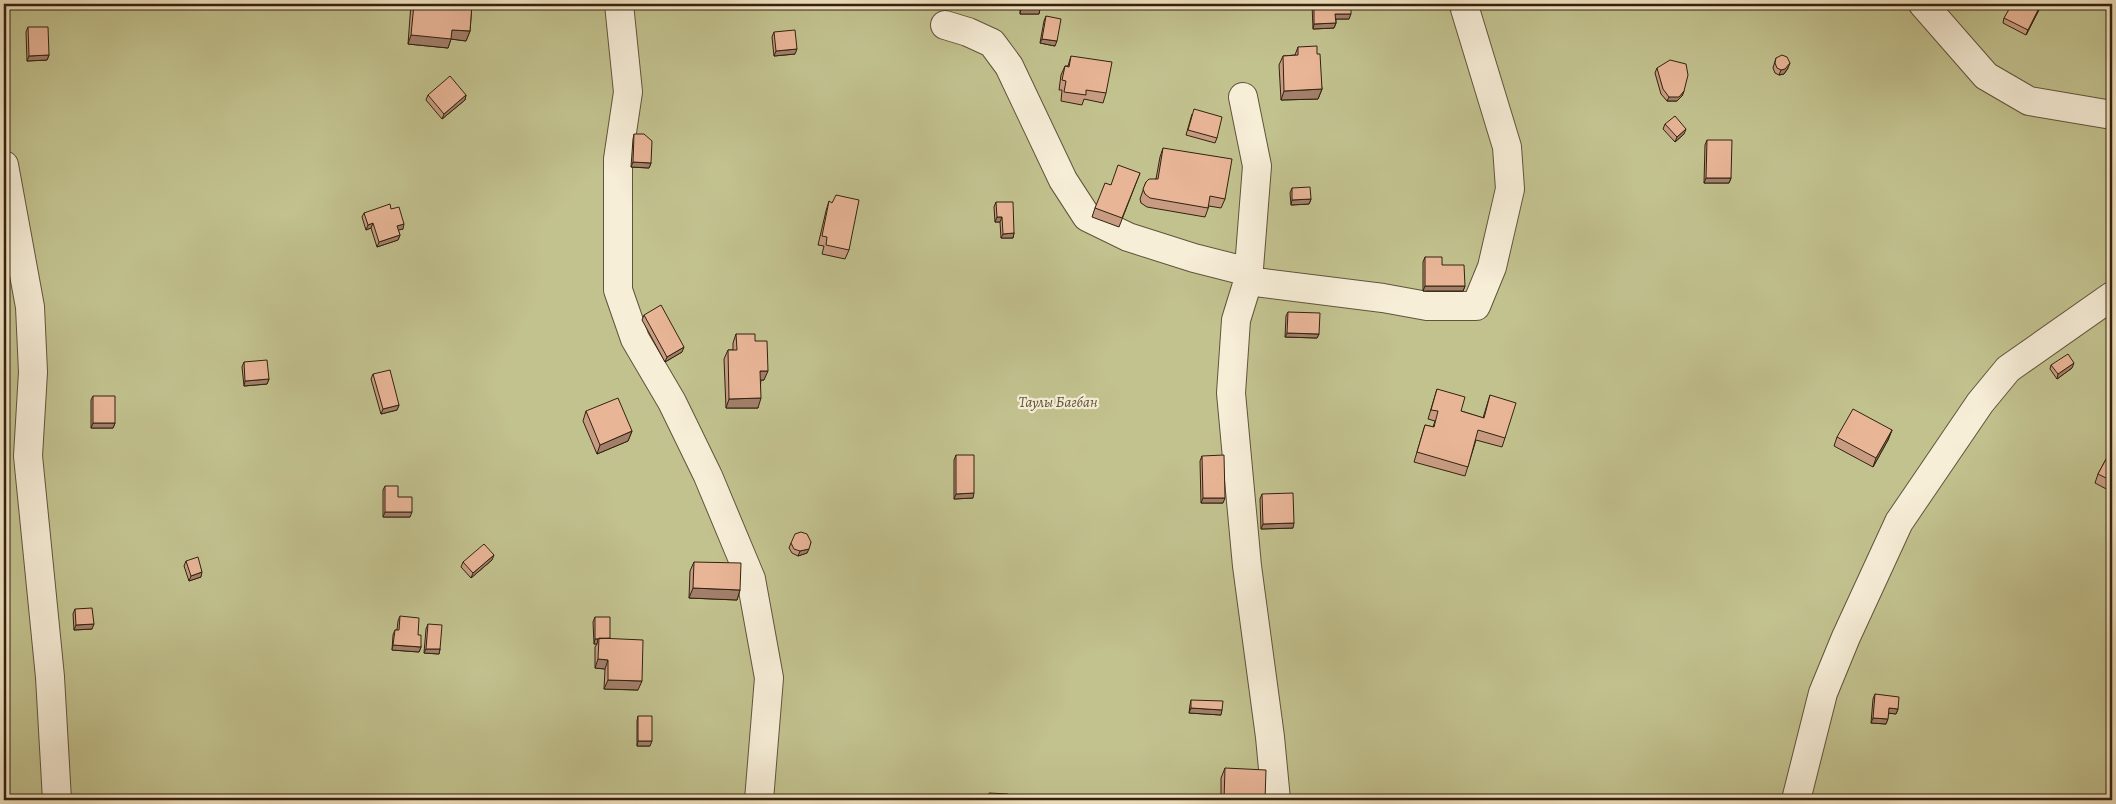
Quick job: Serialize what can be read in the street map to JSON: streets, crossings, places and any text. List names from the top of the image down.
{
  "parks": ["Таулы Бағбан"]
}
